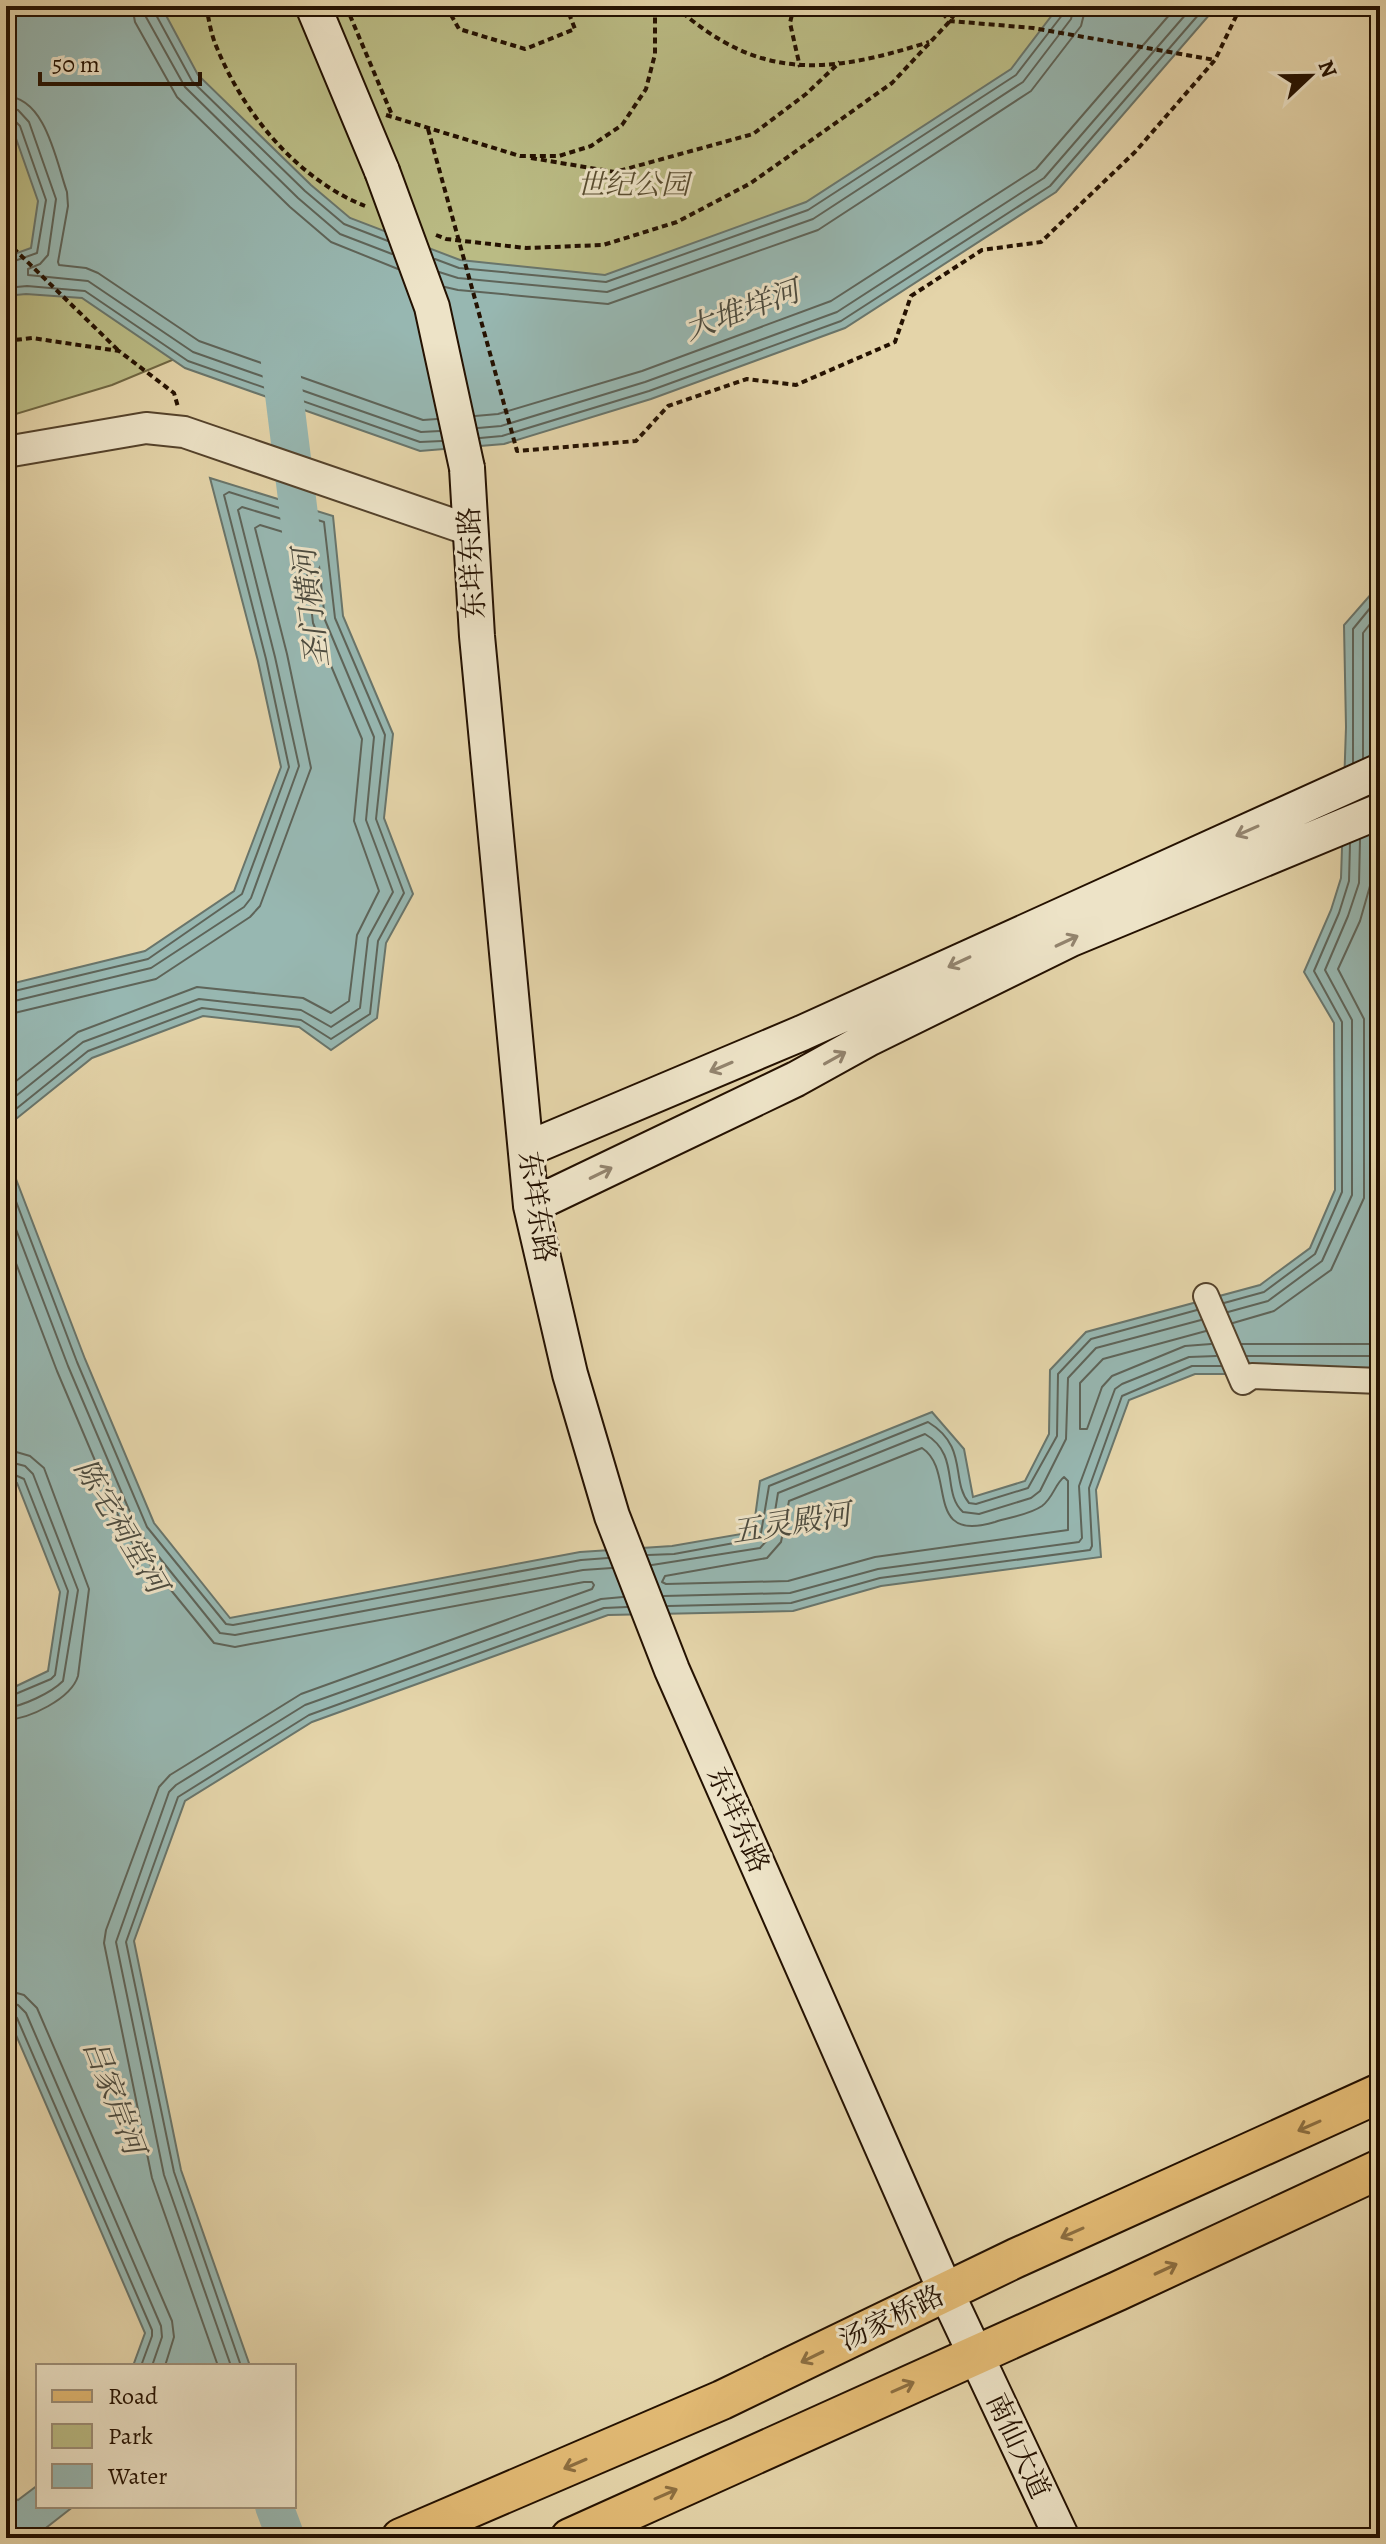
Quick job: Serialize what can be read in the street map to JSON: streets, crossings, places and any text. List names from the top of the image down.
{
  "streets": {
    "main road": ["东垟东路", "汤家桥路", "南仙大道"]
  },
  "crossings": [
    ["东垟东路", "汤家桥路"],
    ["东垟东路", "南仙大道"]
  ],
  "water": [
    "大堆垟河",
    "圣门横河",
    "五灵殿河",
    "陈宅祠堂河",
    "吕家岸河"
  ],
  "parks": ["世纪公园"],
  "legend": ["Road", "Park", "Water"],
  "scale_bar": "50 m",
  "north": "right"
}
